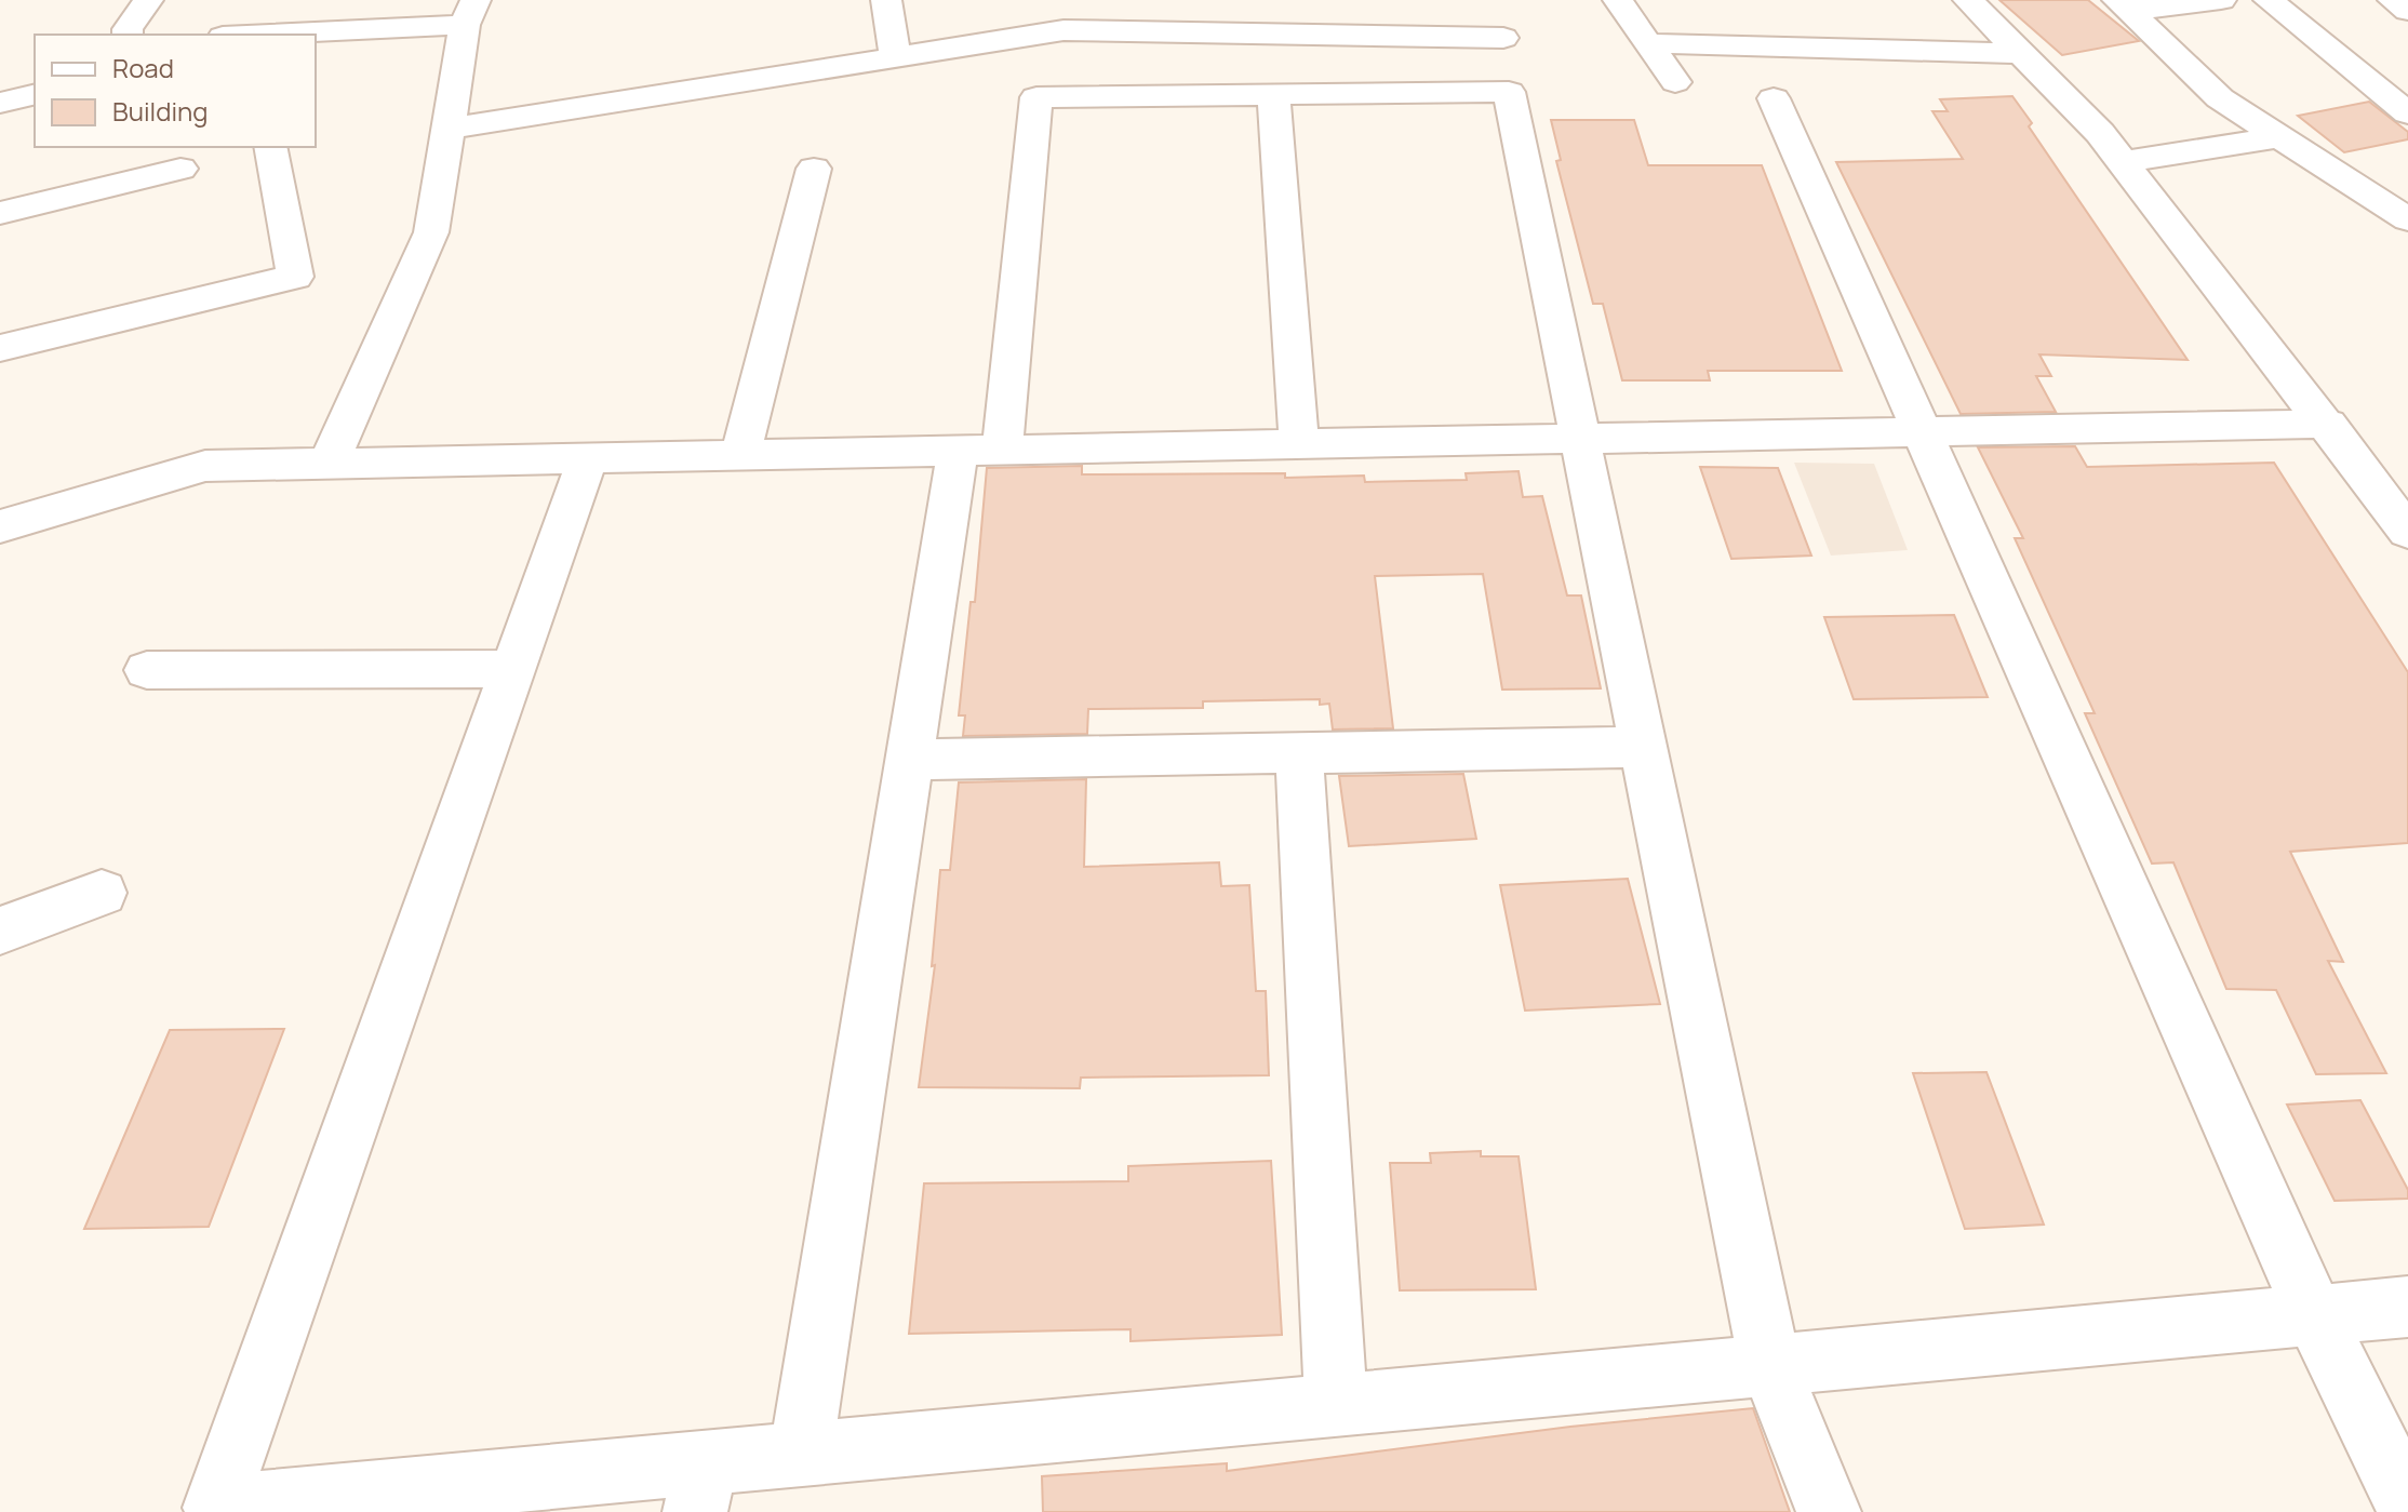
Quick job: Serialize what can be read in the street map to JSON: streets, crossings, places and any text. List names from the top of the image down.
{
  "legend": ["Road", "Building"]
}
